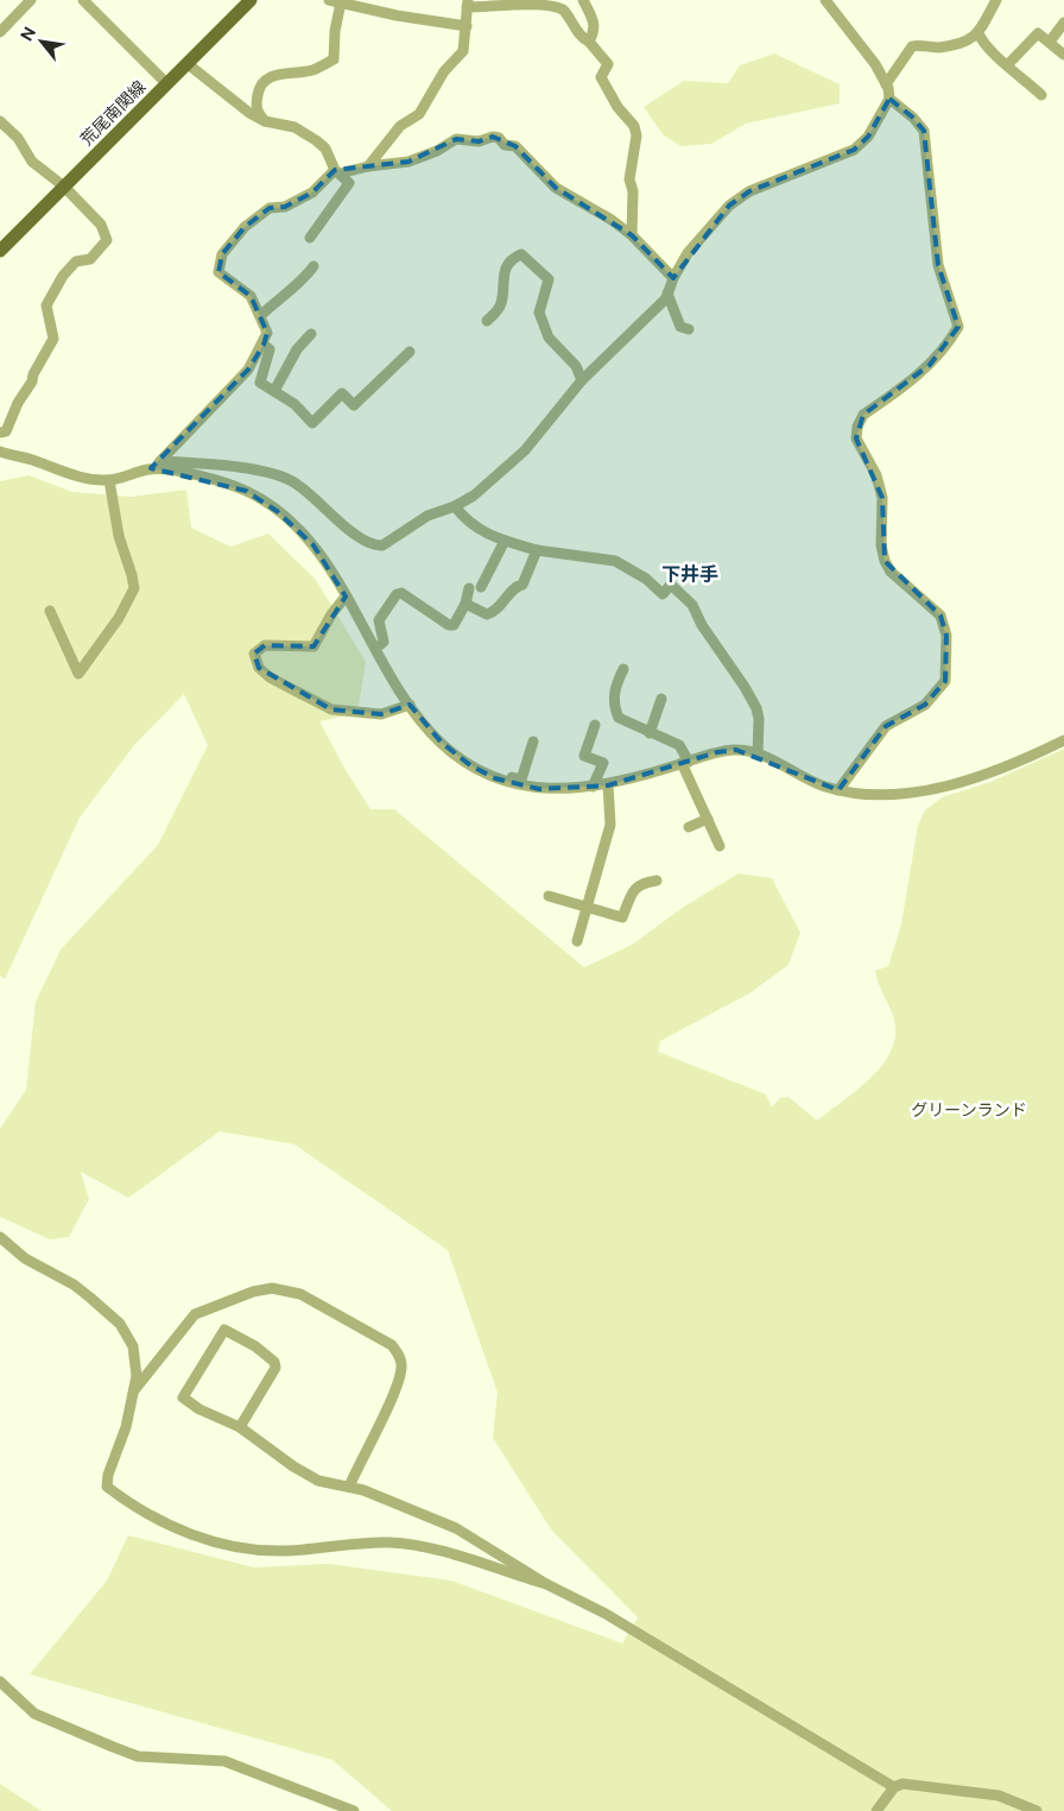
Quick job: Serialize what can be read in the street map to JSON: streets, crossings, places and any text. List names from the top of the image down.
{
  "streets": {
    "main road": ["荒尾南関線"]
  },
  "districts": ["下井手"],
  "parks": ["グリーンランド"],
  "north": "top left"
}
